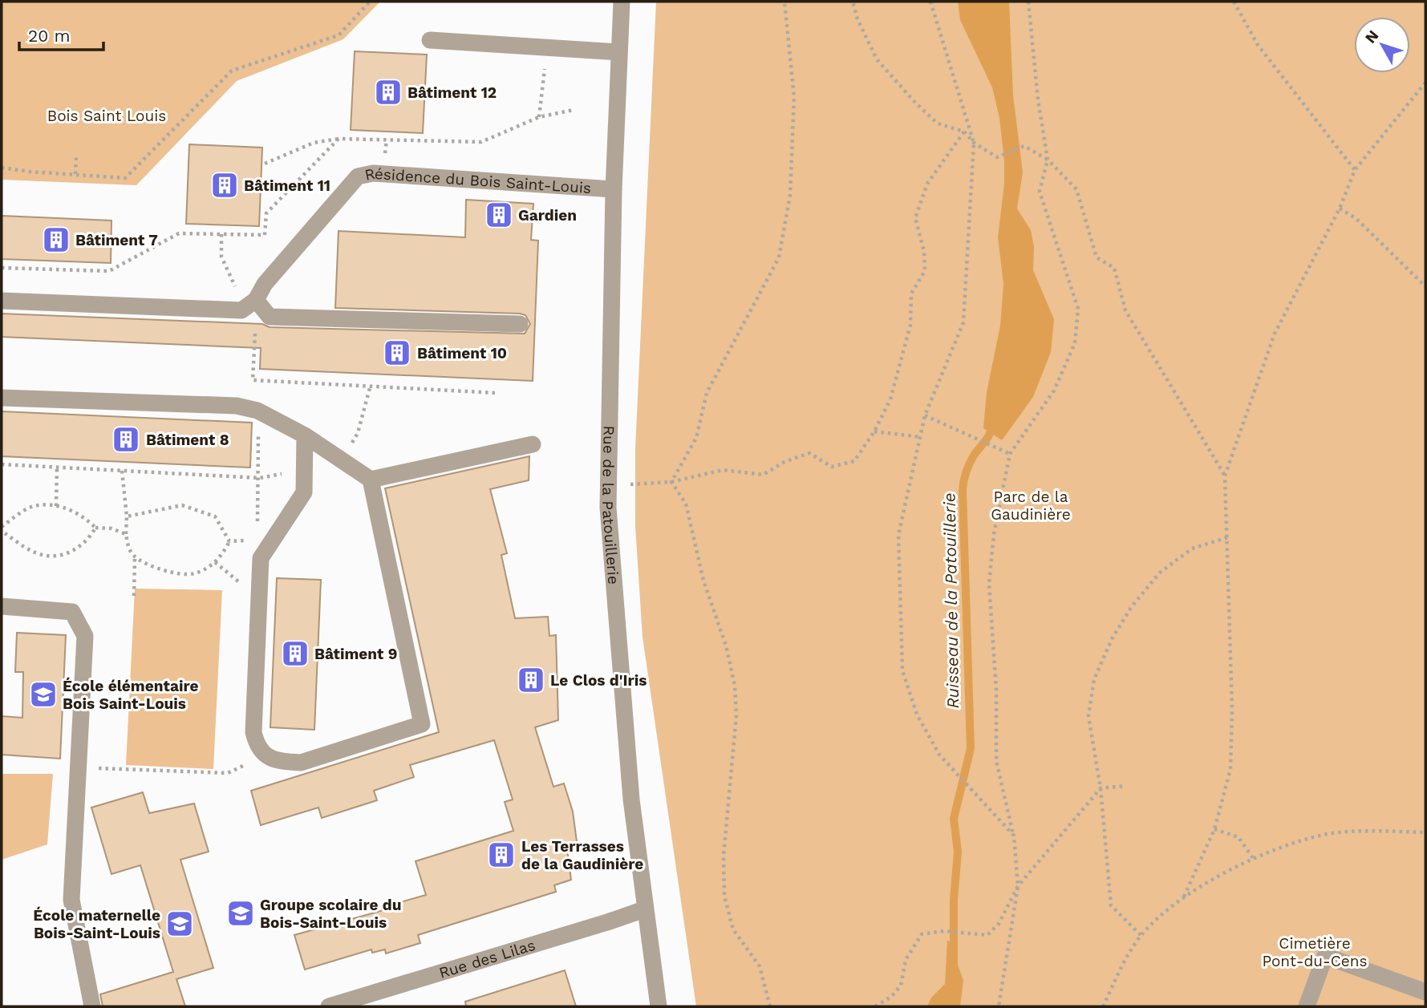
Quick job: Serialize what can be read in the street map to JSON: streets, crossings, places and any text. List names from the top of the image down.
{
  "streets": {
    "street": ["Résidence du Bois Saint-Louis", "Rue de la Patouillerie", "Rue des Lilas"]
  },
  "crossings": [
    ["Résidence du Bois Saint-Louis", "Rue de la Patouillerie"],
    ["Rue de la Patouillerie", "Rue des Lilas"]
  ],
  "water": ["Ruisseau de la Patouillerie"],
  "parks": ["Bois Saint Louis", "Parc de la Gaudinière", "Cimetière Pont-du-Cens"],
  "places": {
    "building": [
      "Bâtiment 12",
      "Bâtiment 11",
      "Gardien",
      "Bâtiment 7",
      "Bâtiment 10",
      "Bâtiment 8",
      "Bâtiment 9",
      "Le Clos d'Iris",
      "Les Terrasses de la Gaudinière"
    ],
    "school or university": ["École élémentaire Bois Saint-Louis", "Groupe scolaire du Bois-Saint-Louis", "École maternelle Bois-Saint-Louis"]
  },
  "scale_bar": "20 m",
  "north": "top left"
}
